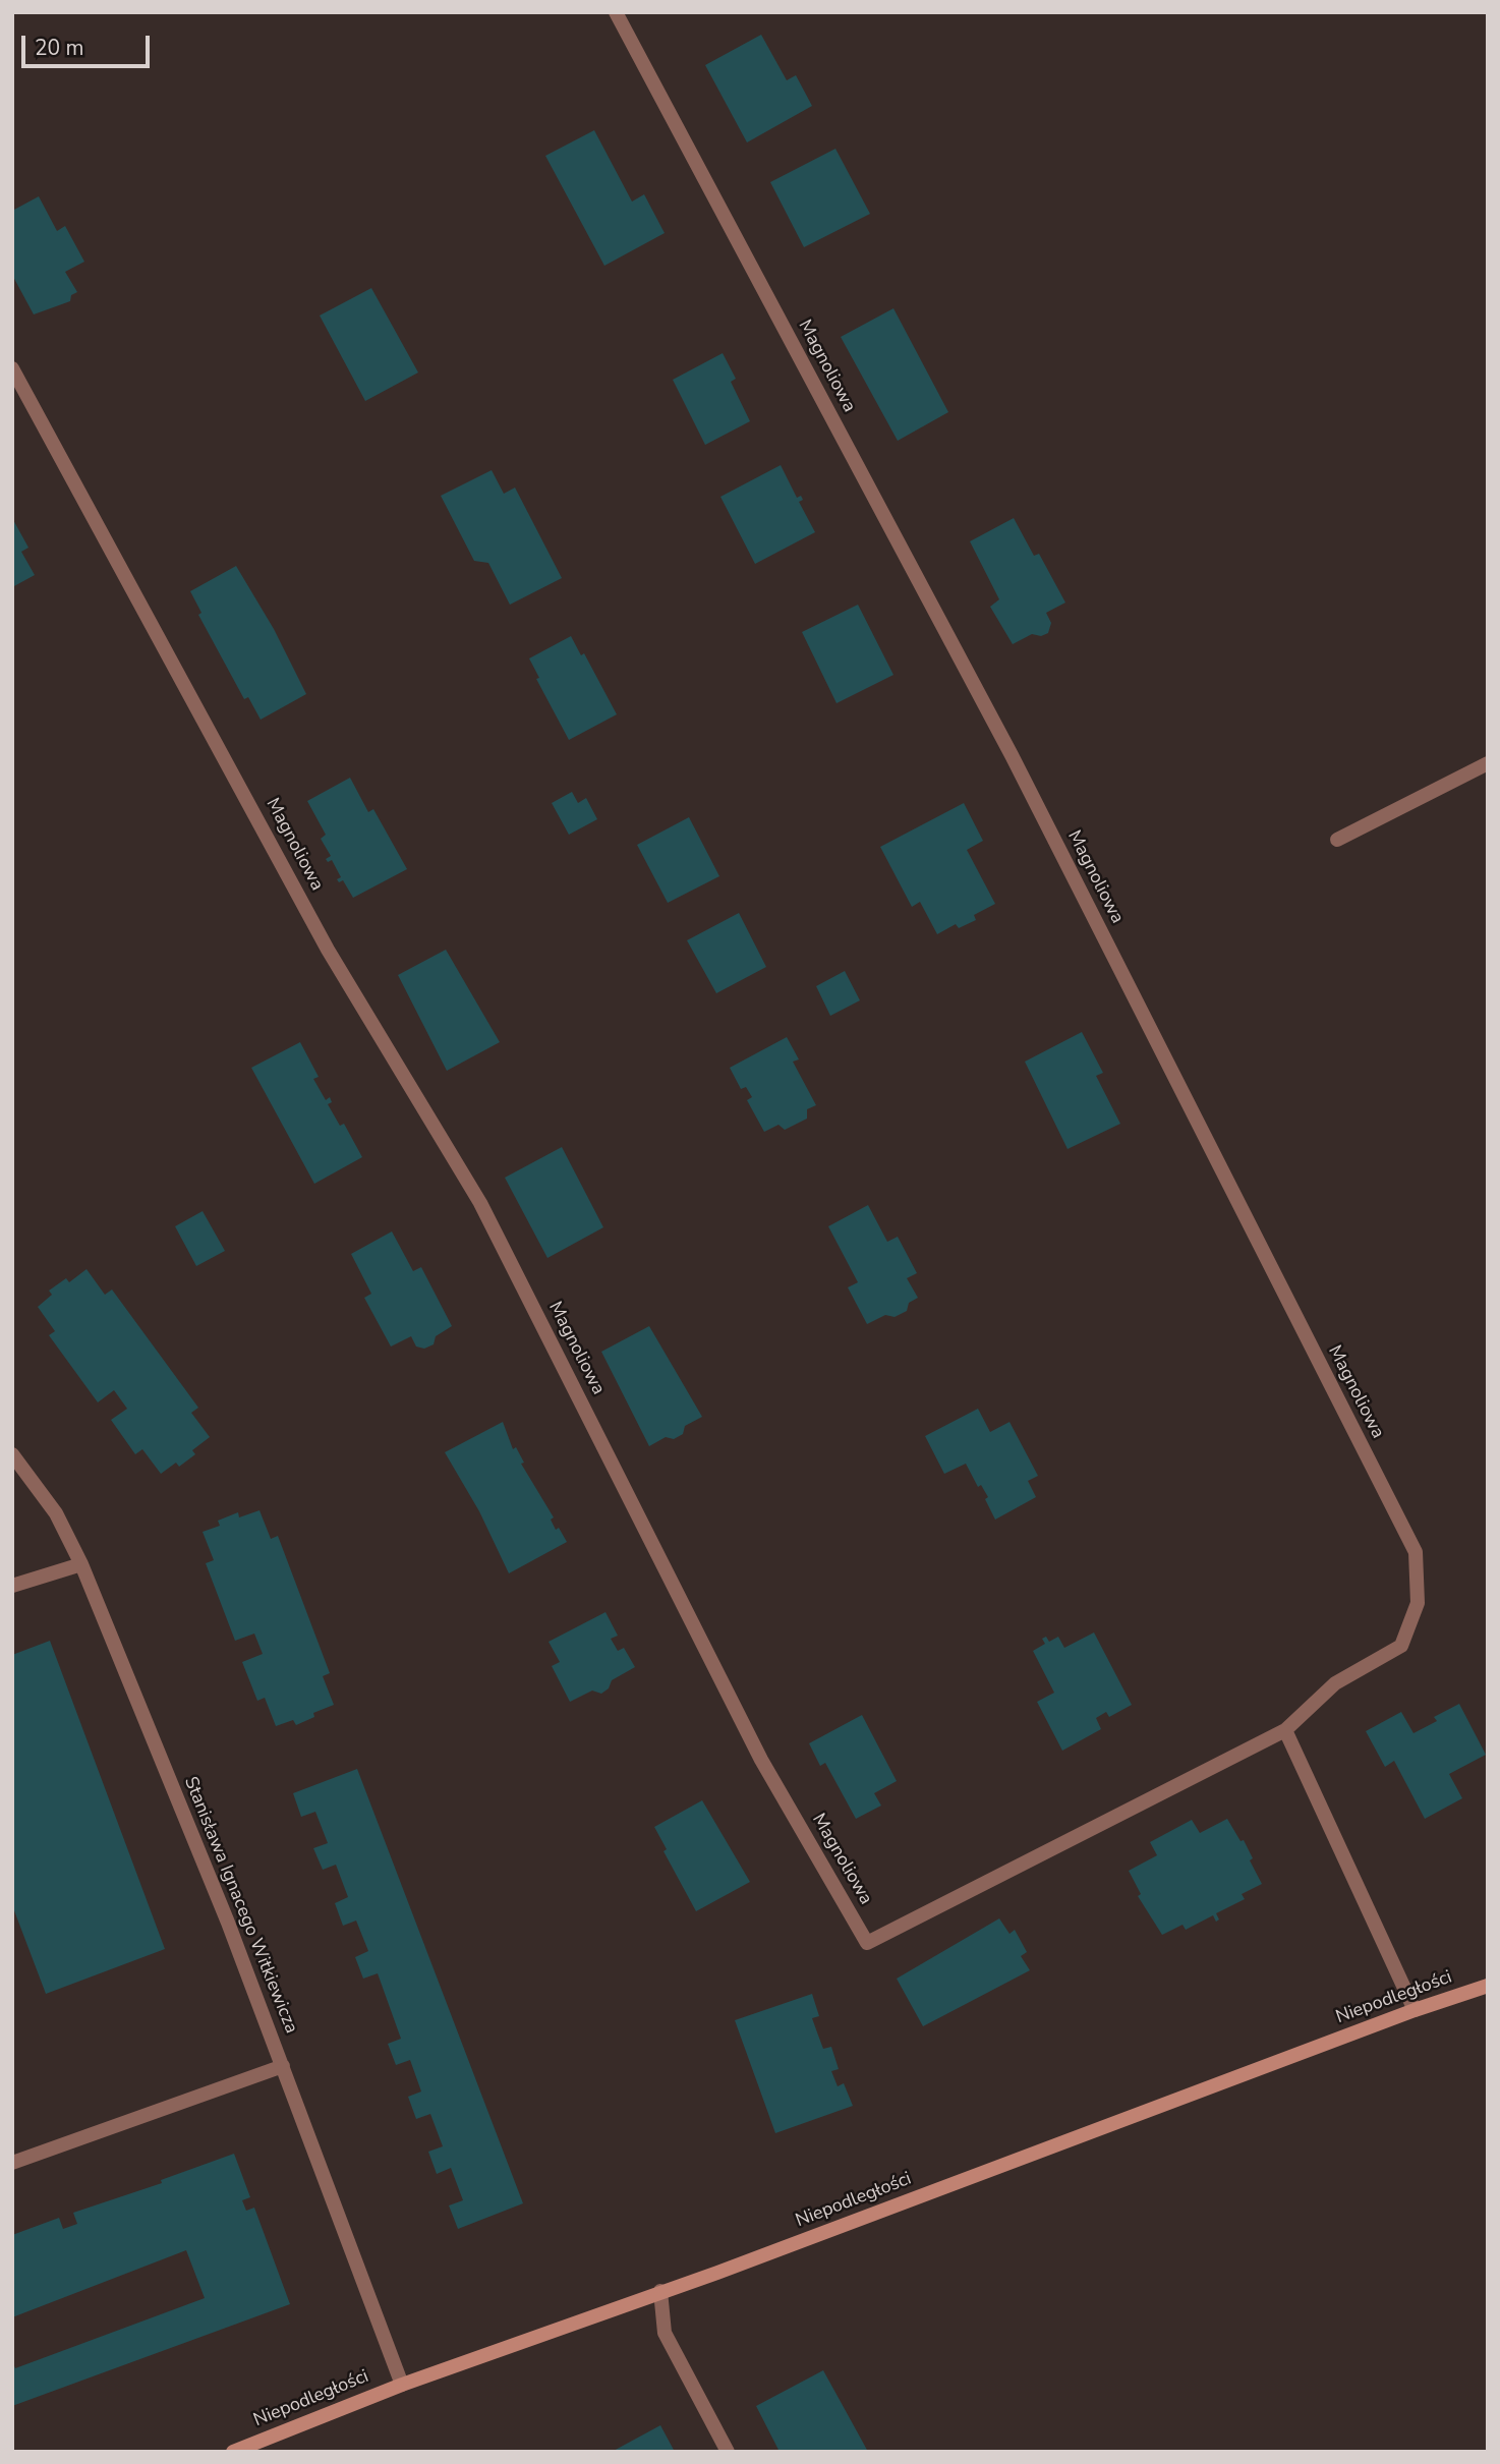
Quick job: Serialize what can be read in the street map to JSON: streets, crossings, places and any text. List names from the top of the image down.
{
  "streets": {
    "street": ["Magnoliowa", "Stanisława Ignacego Witkiewicza", "Niepodległości"]
  },
  "crossings": [
    ["Stanisława Ignacego Witkiewicza", "Niepodległości"]
  ],
  "scale_bar": "20 m"
}
